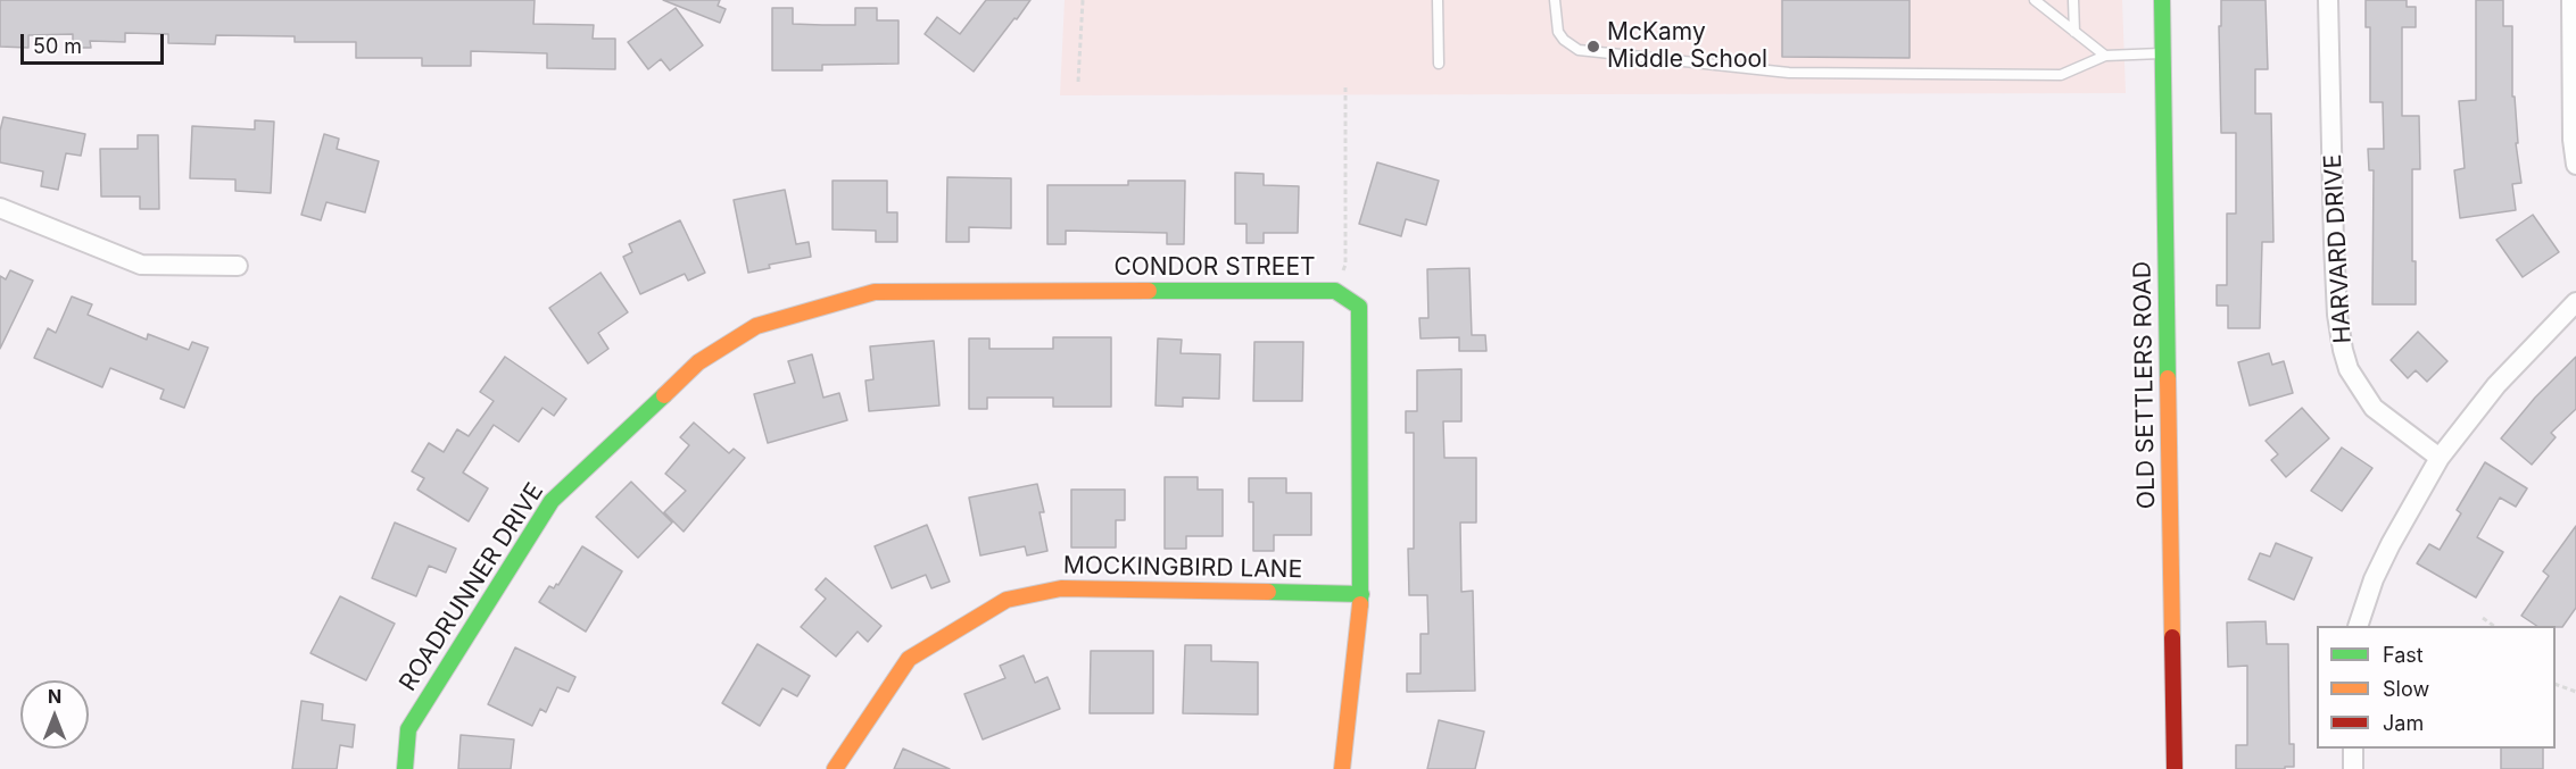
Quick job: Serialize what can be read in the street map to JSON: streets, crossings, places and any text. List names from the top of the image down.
{
  "streets": {
    "street": [
      "HARVARD DRIVE",
      "CONDOR STREET",
      "OLD SETTLERS ROAD",
      "MOCKINGBIRD LANE",
      "ROADRUNNER DRIVE"
    ]
  },
  "crossings": [
    ["CONDOR STREET", "MOCKINGBIRD LANE"],
    ["CONDOR STREET", "ROADRUNNER DRIVE"]
  ],
  "places": ["McKamy Middle School"],
  "legend": ["Fast", "Slow", "Jam"],
  "scale_bar": "50 m",
  "north": "top"
}
